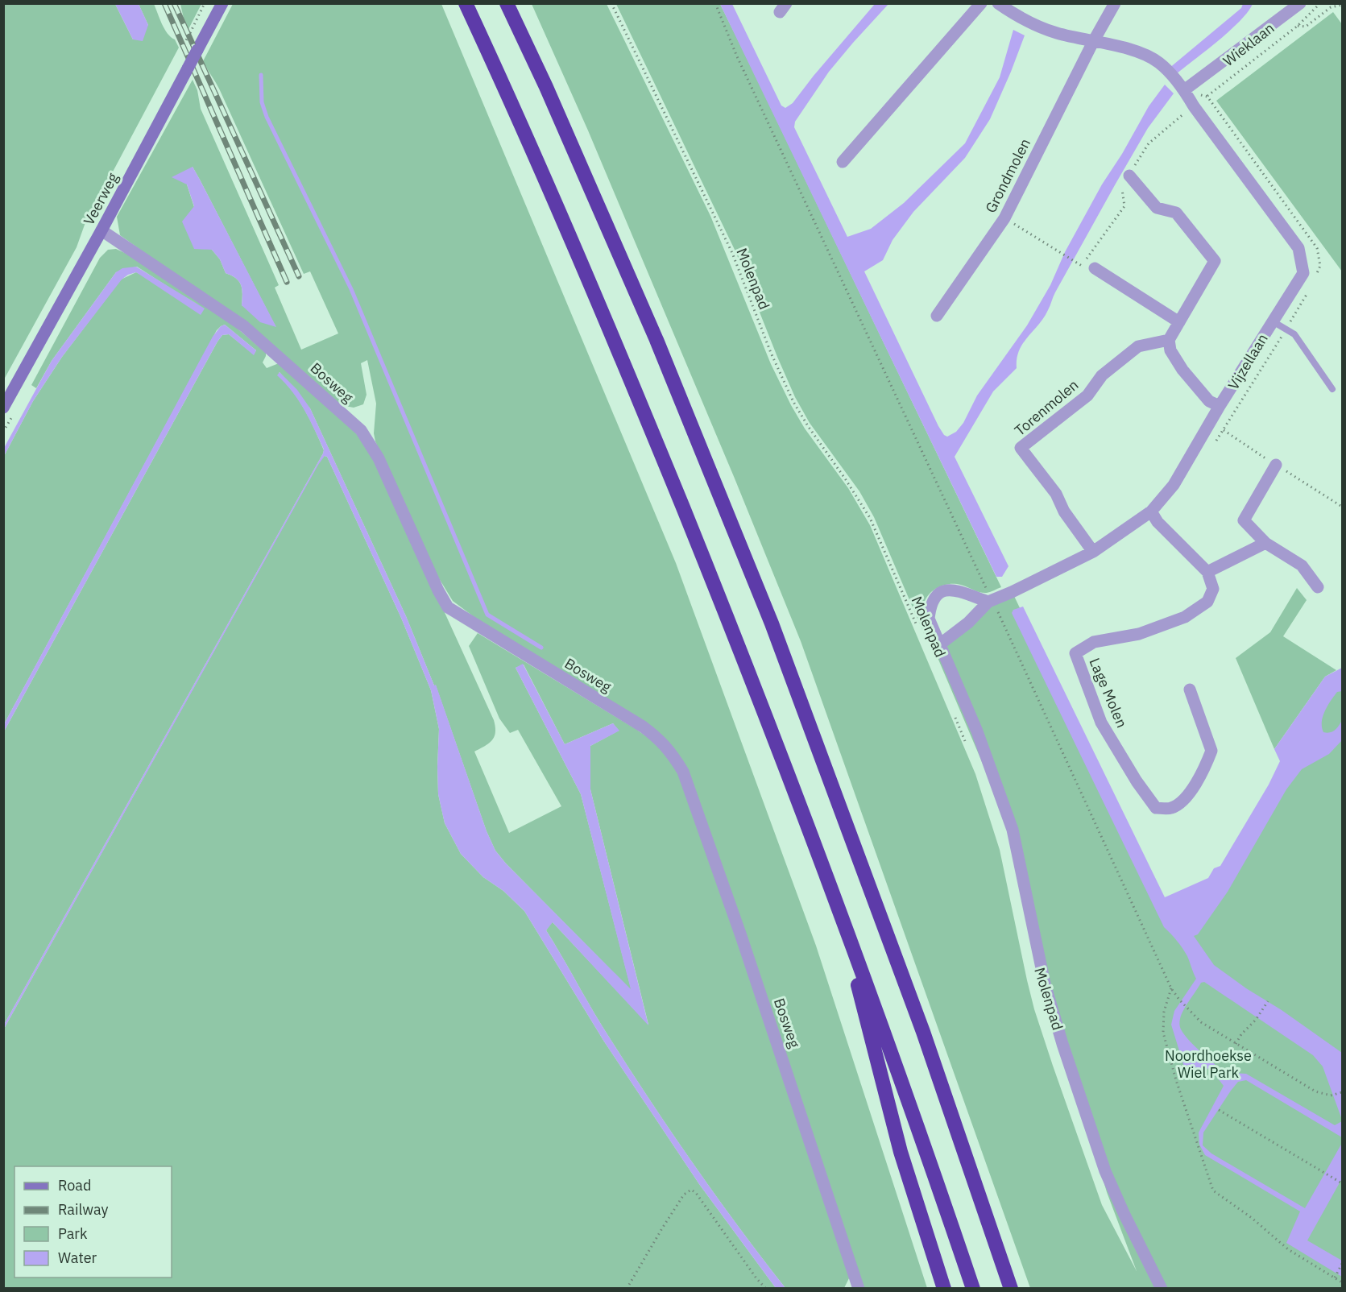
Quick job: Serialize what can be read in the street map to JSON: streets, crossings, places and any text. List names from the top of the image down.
{
  "streets": {
    "street": [
      "Wieklaan",
      "Grondmolen",
      "Veerweg",
      "Vijzellaan",
      "Bosweg",
      "Torenmolen",
      "Lage Molen"
    ],
    "path": ["Molenpad"]
  },
  "crossings": [
    ["Wieklaan", "Vijzellaan"],
    ["Grondmolen", "Vijzellaan"],
    ["Veerweg", "Bosweg"],
    ["Vijzellaan", "Torenmolen"]
  ],
  "parks": ["Noordhoekse Wiel Park"],
  "legend": [
    "Road",
    "Railway",
    "Park",
    "Water"
  ]
}
